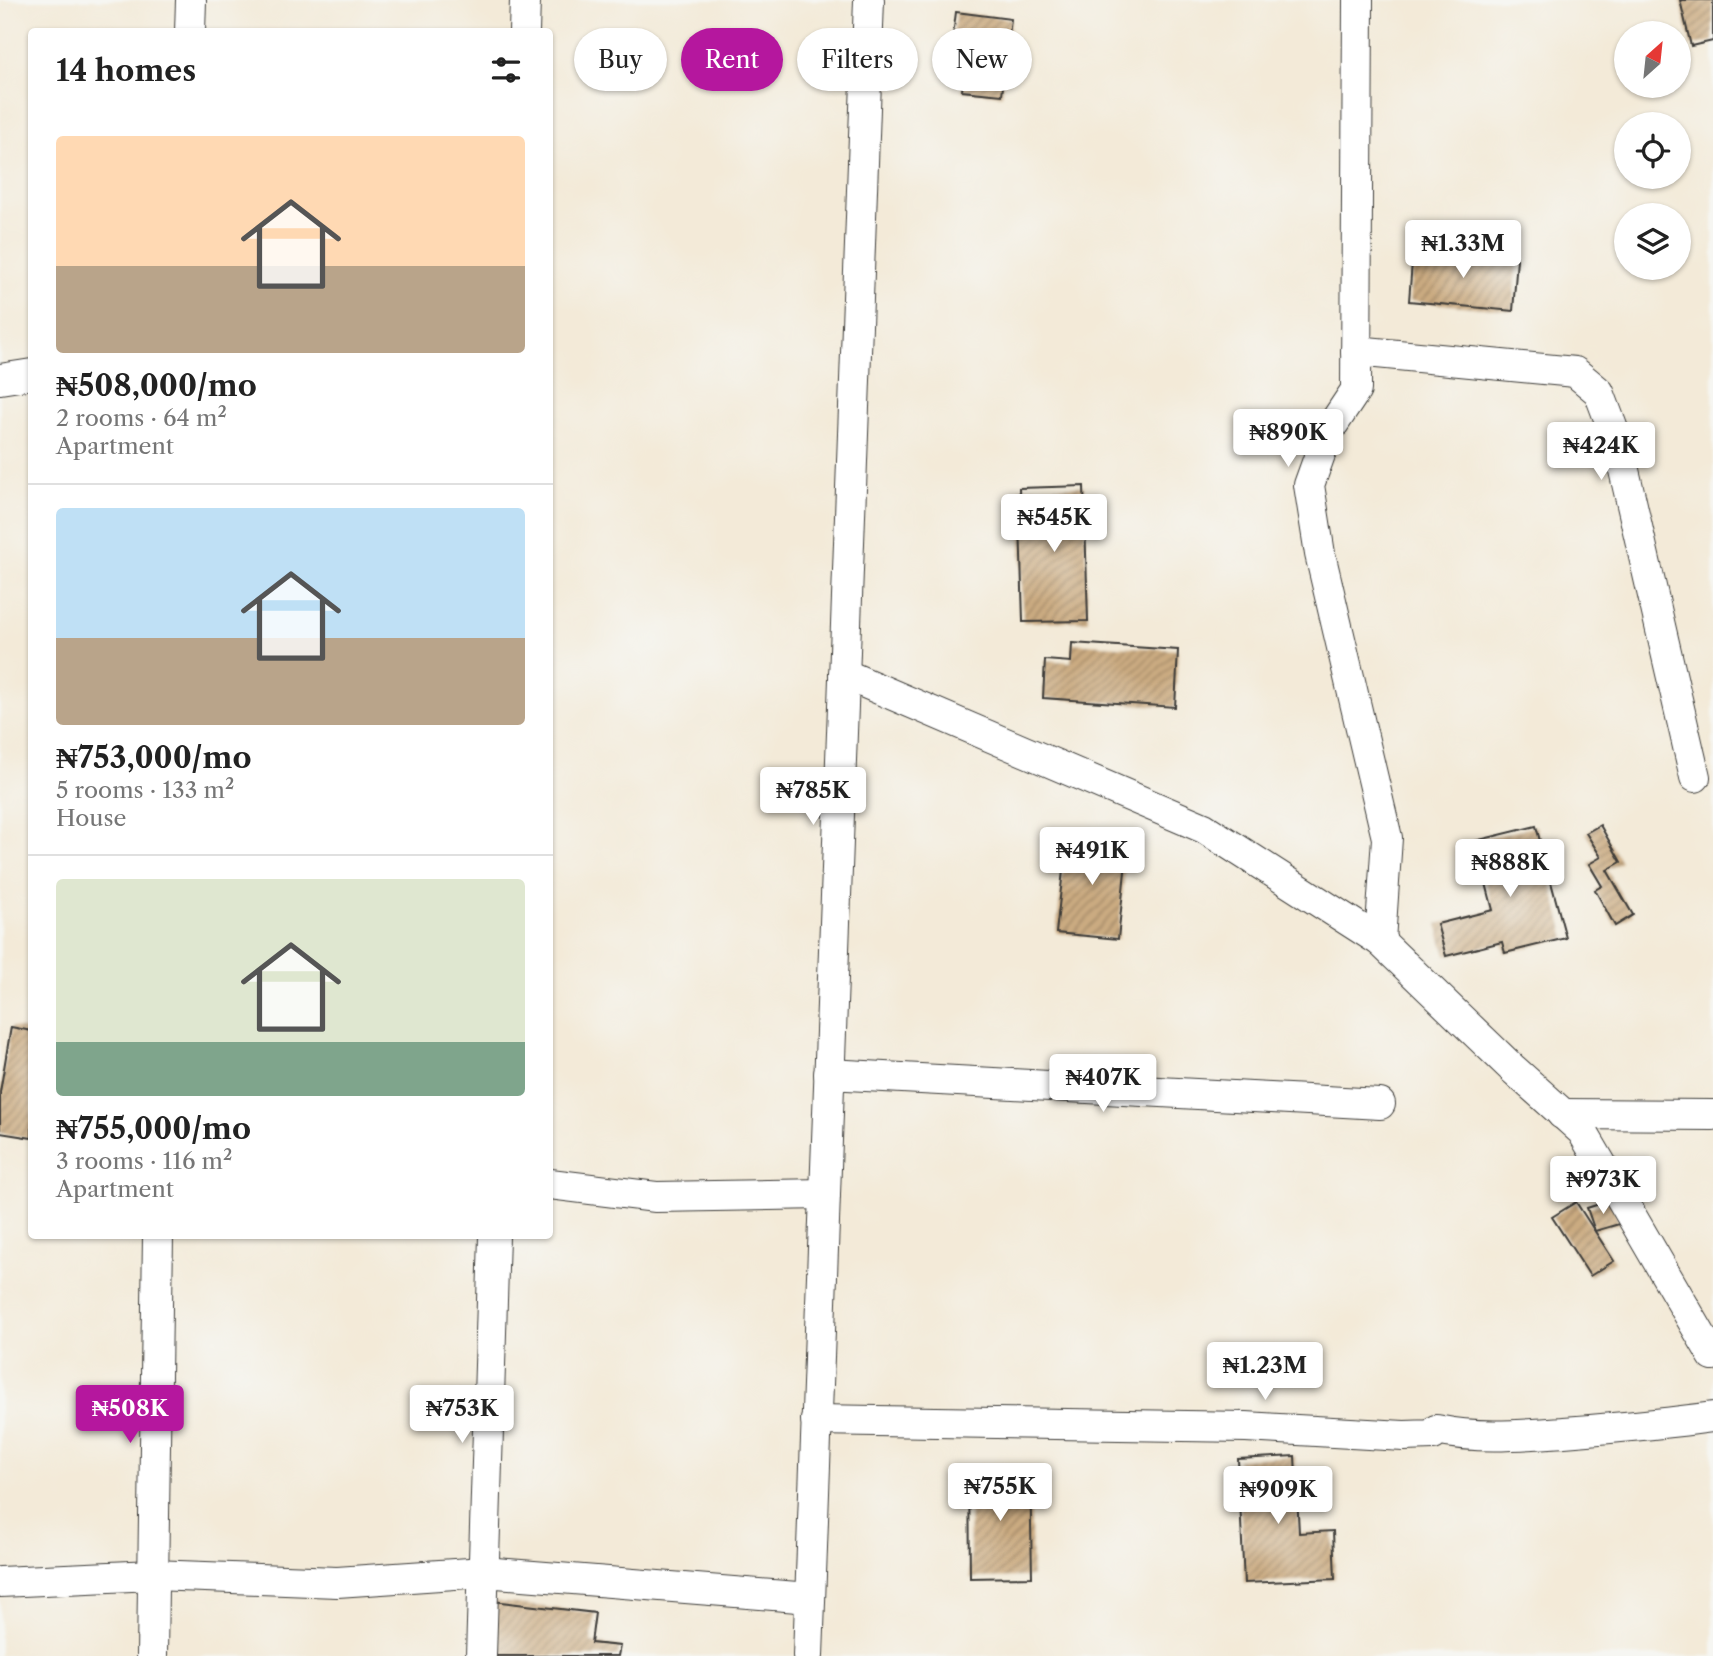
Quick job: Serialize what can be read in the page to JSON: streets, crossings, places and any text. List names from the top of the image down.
{
  "north": "top right",
  "page": {
    "chip": [
      "Buy",
      "Rent",
      "Filters",
      "New"
    ],
    "heading": "14 homes",
    "list": [
      {
        "name": "₦508,000/mo",
        "note": "2 rooms · 64 m² · Apartment"
      },
      {
        "name": "₦753,000/mo",
        "note": "5 rooms · 133 m² · House"
      },
      {
        "name": "₦755,000/mo",
        "note": "3 rooms · 116 m² · Apartment"
      }
    ],
    "price": [
      "₦1.33M",
      "₦890K",
      "₦424K",
      "₦545K",
      "₦785K",
      "₦491K",
      "₦888K",
      "₦407K",
      "₦973K",
      "₦1.23M",
      "₦508K",
      "₦753K",
      "₦755K",
      "₦909K"
    ]
  }
}
